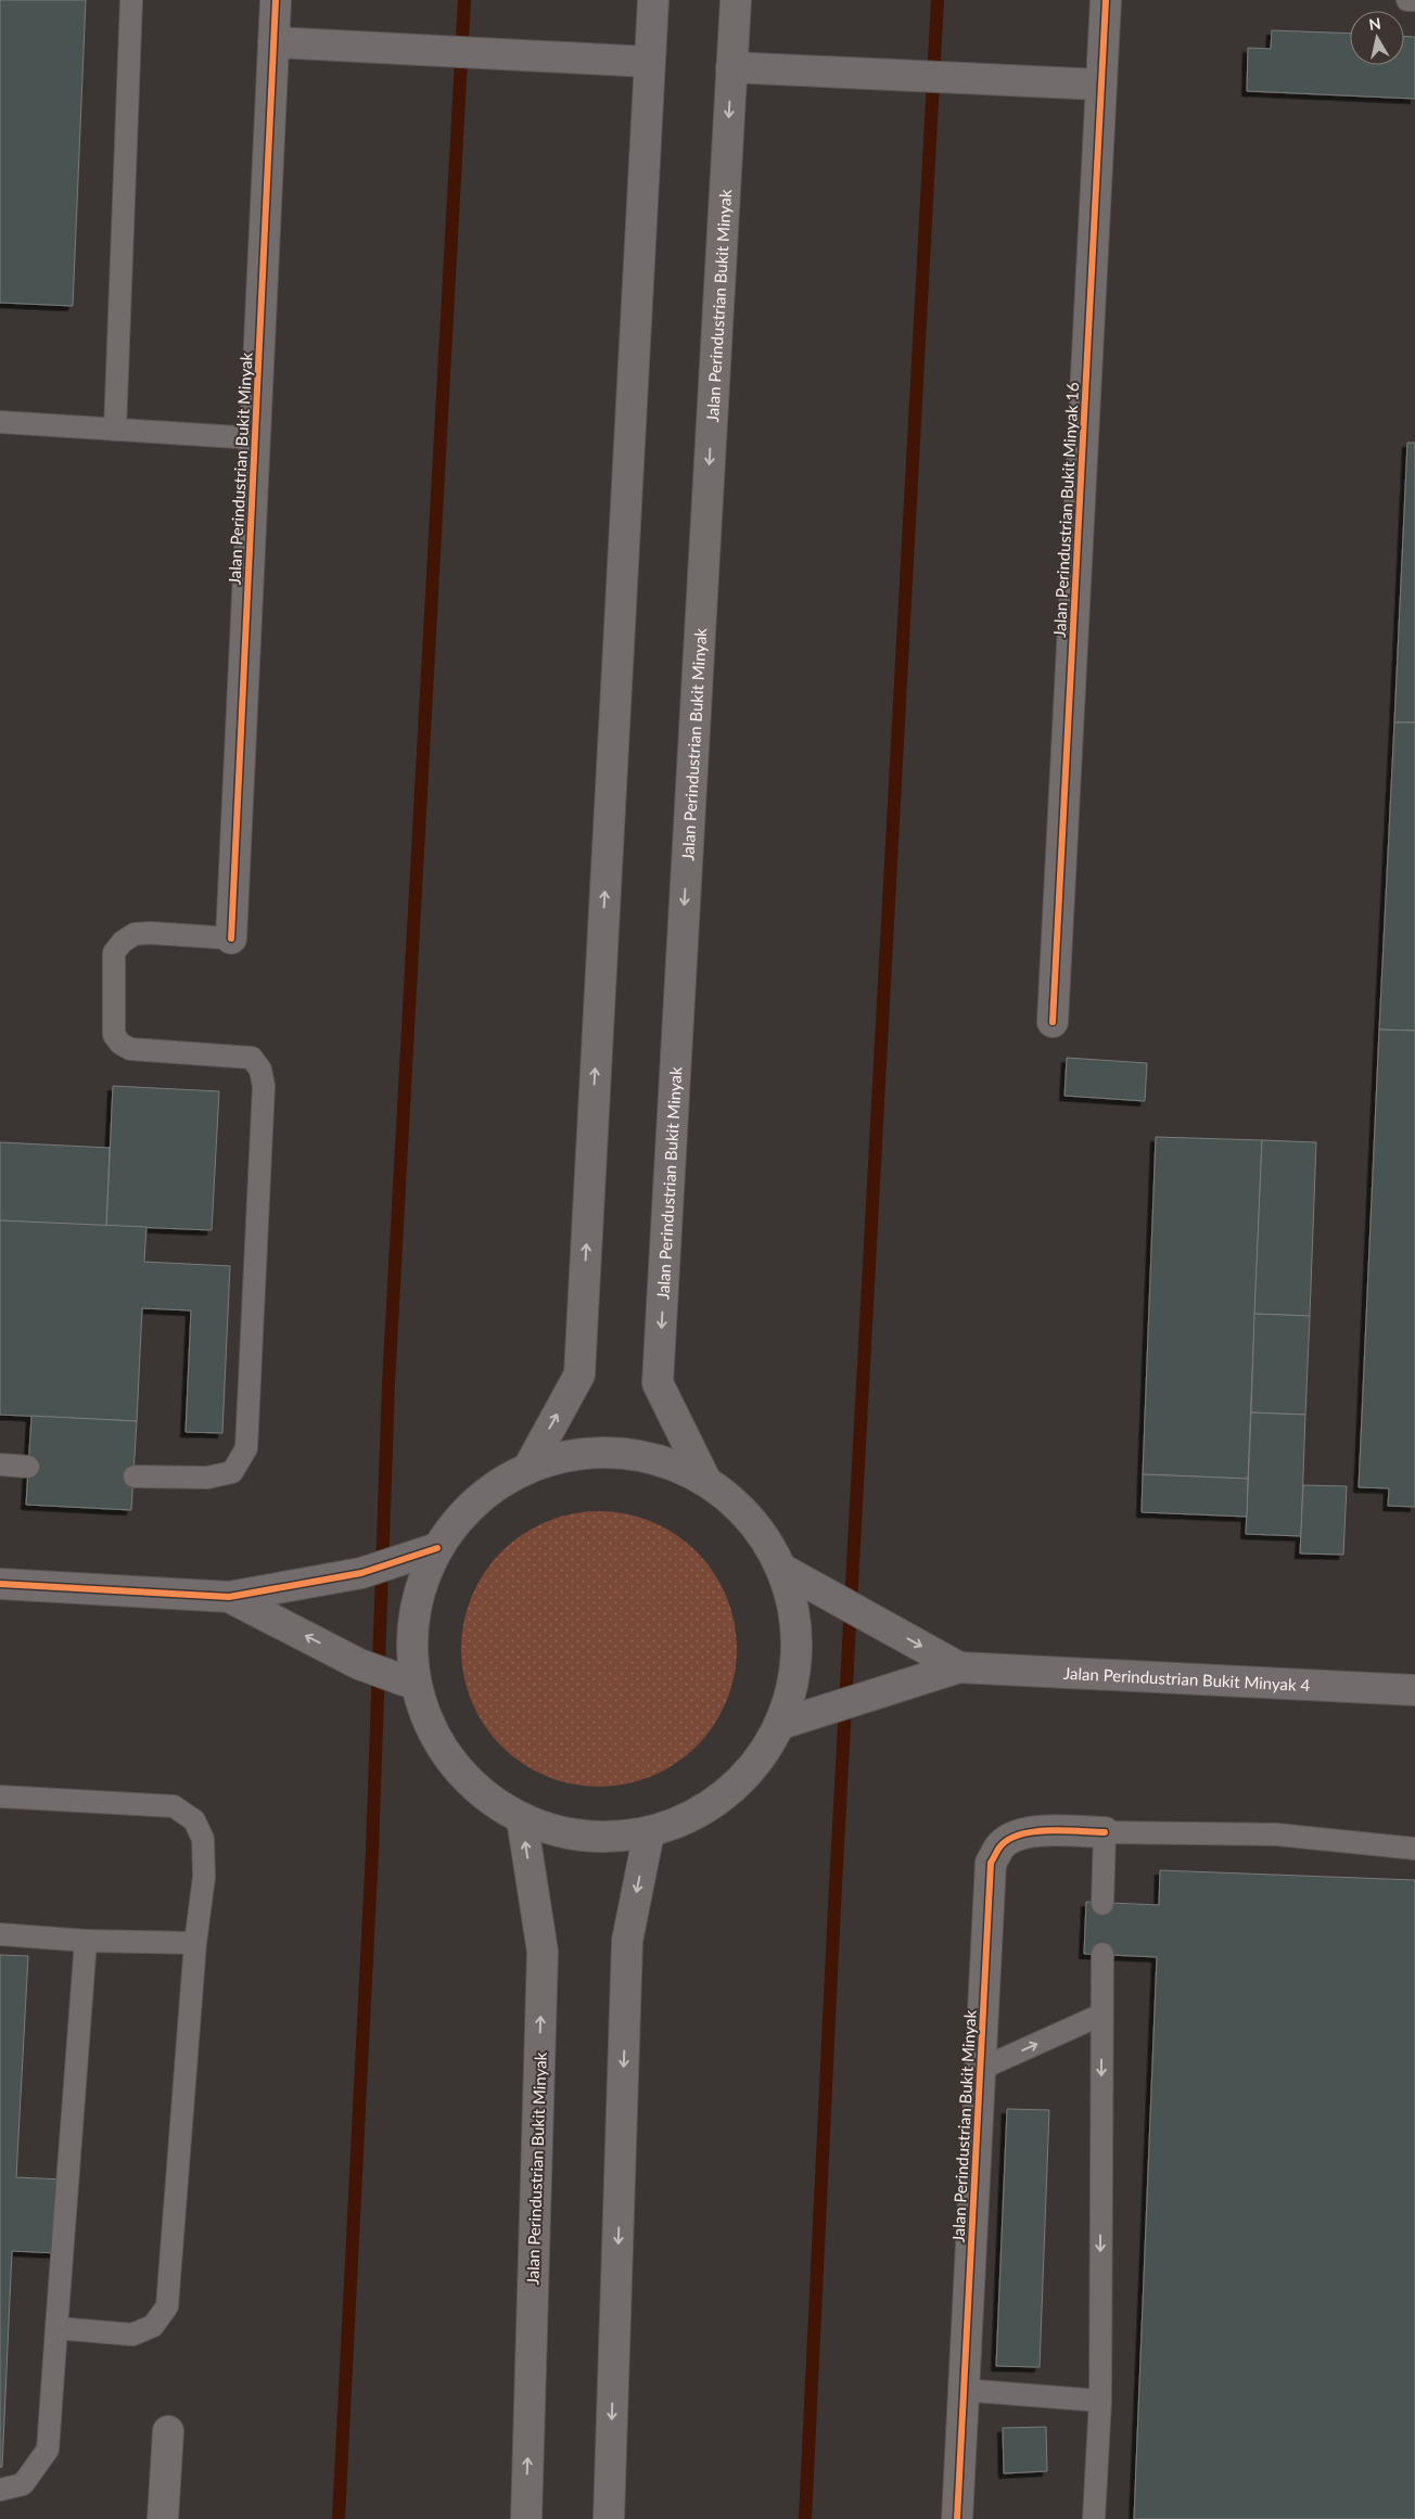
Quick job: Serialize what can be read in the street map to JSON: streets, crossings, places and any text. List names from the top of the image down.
{
  "streets": {
    "main road": ["Jalan Perindustrian Bukit Minyak", "Jalan Perindustrian Bukit Minyak 16", "Jalan Perindustrian Bukit Minyak 4"]
  },
  "north": "top"
}
